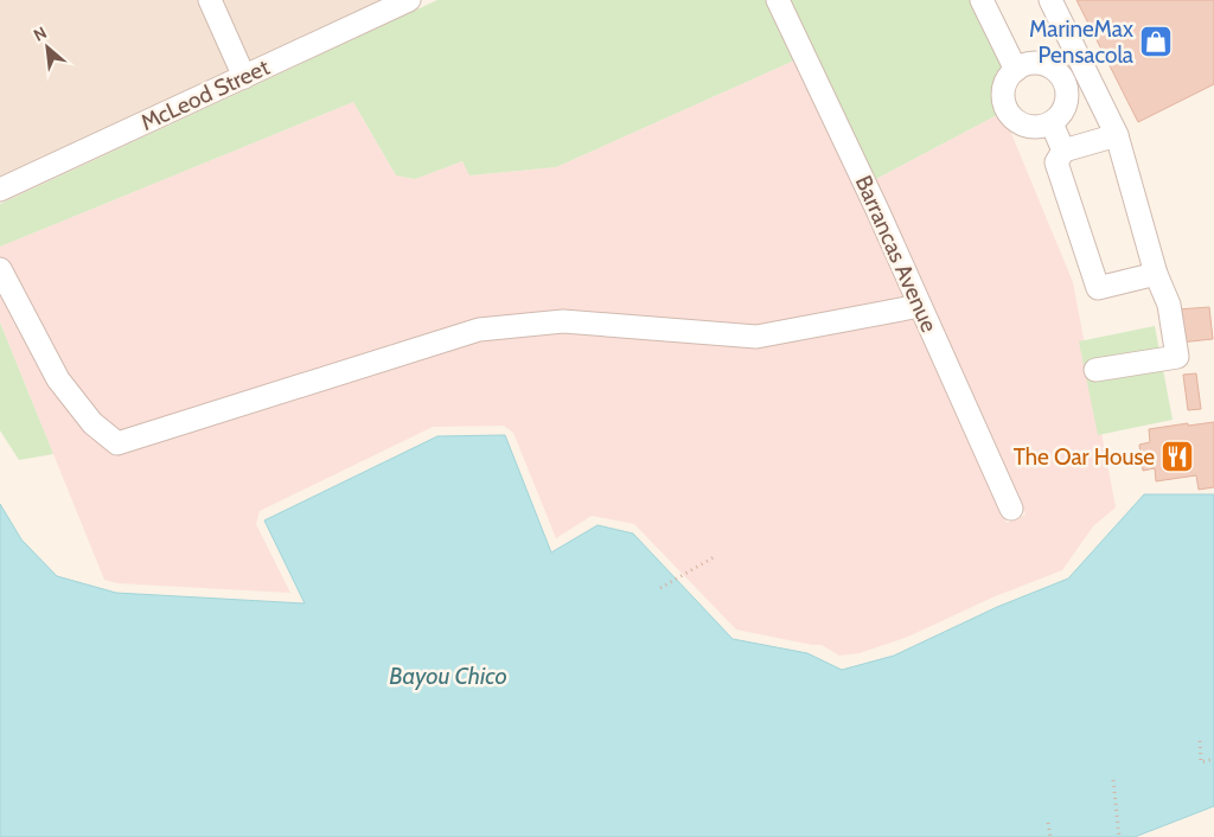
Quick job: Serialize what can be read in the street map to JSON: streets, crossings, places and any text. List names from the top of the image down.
{
  "streets": {
    "street": ["McLeod Street", "Barrancas Avenue"]
  },
  "water": ["Bayou Chico"],
  "places": {
    "shop": ["MarineMax Pensacola"],
    "restaurant": ["The Oar House"]
  },
  "north": "top left"
}
